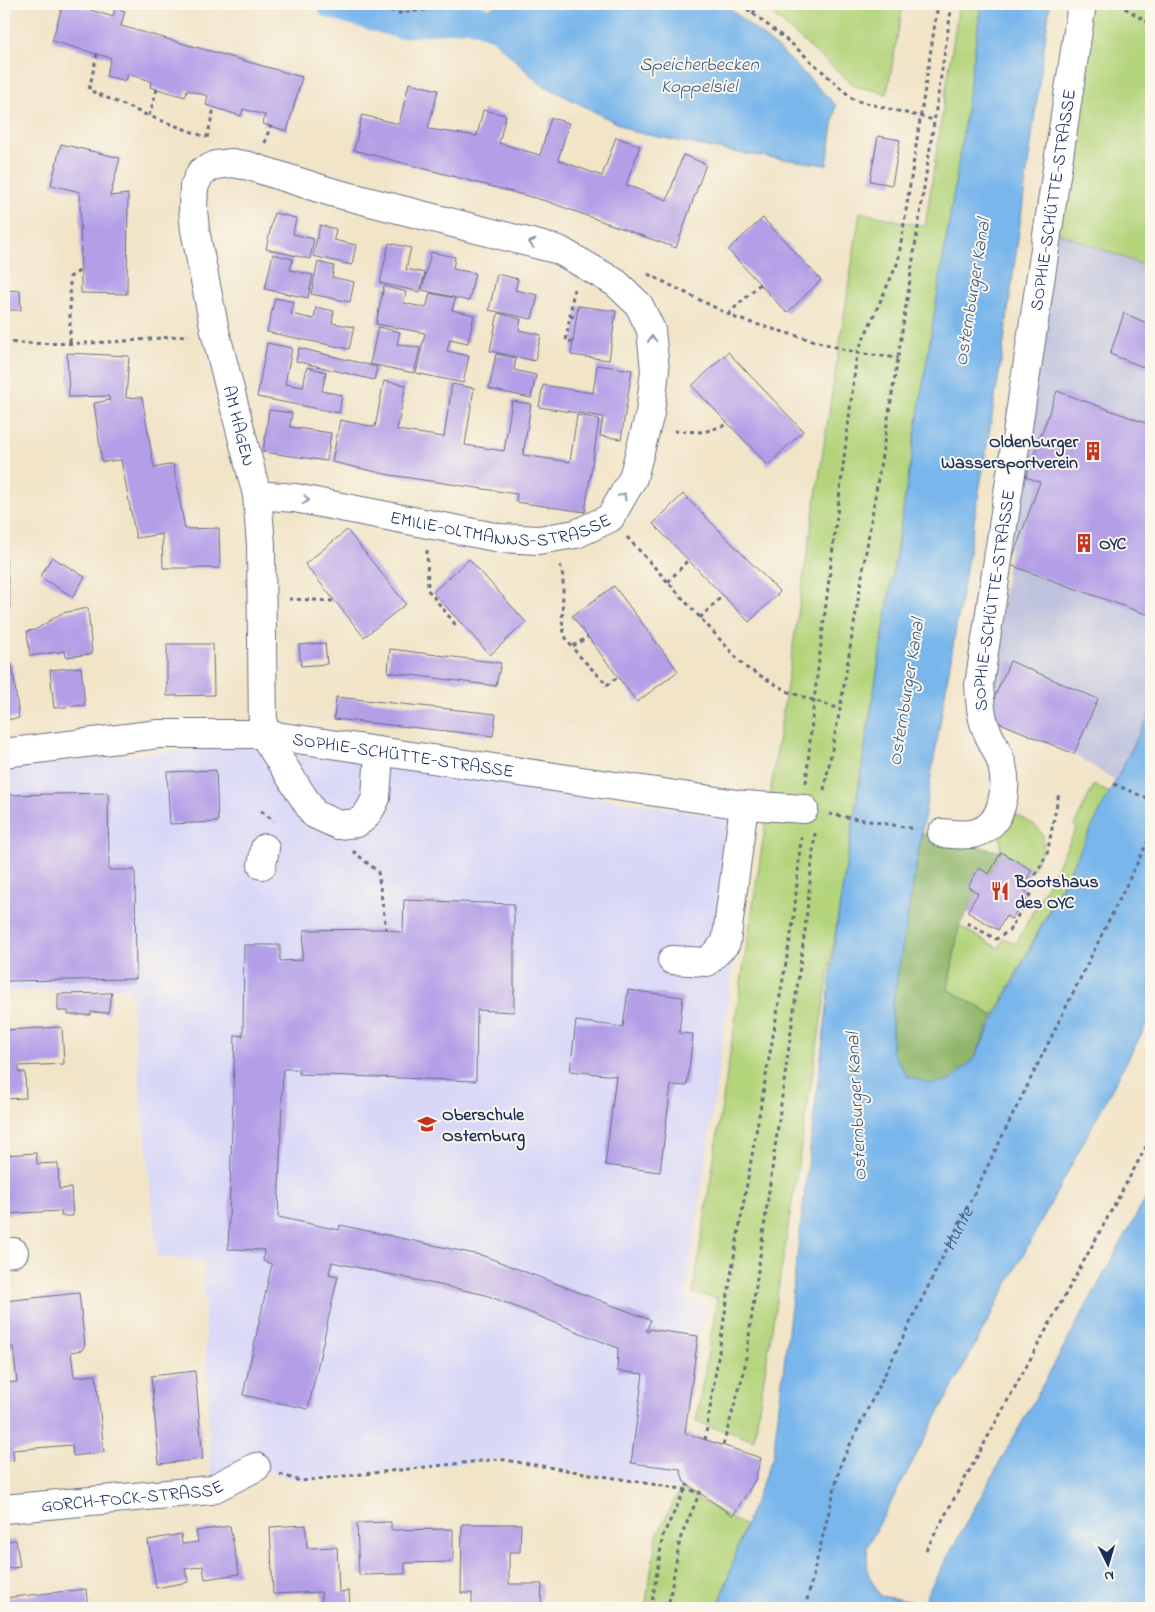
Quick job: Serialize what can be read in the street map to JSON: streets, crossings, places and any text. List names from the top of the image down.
{
  "streets": {
    "street": [
      "SOPHIE-SCHÜTTE-STRASSE",
      "AM HAGEN",
      "EMILIE-OLTMANNS-STRASSE",
      "GORCH-FOCK-STRASSE"
    ]
  },
  "crossings": [
    ["SOPHIE-SCHÜTTE-STRASSE", "AM HAGEN"],
    ["AM HAGEN", "EMILIE-OLTMANNS-STRASSE"]
  ],
  "water": ["Speicherbecken Koppelsiel", "Osternburger Kanal", "Hunte"],
  "places": {
    "building": ["Oldenburger Wassersportverein", "OYC"],
    "restaurant": ["Bootshaus des OYC"],
    "school or university": ["Oberschule Osternburg"]
  },
  "north": "bottom"
}
